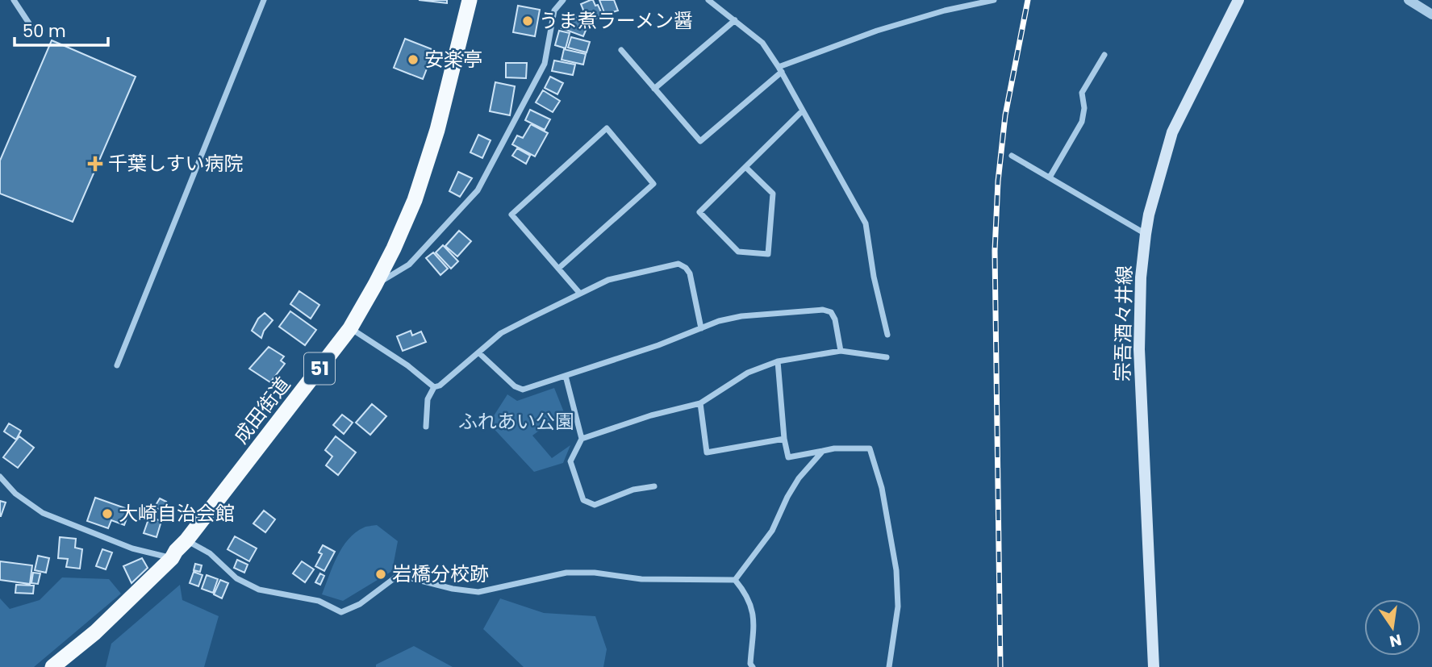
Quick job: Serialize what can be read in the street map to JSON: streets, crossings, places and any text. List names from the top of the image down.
{
  "streets": {
    "highway": ["51", "成田街道"],
    "main road": ["宗吾酒々井線"]
  },
  "parks": ["ふれあい公園"],
  "places": {
    "other": [
      "うま煮ラーメン醤",
      "安楽亭",
      "大崎自治会館",
      "岩橋分校跡"
    ],
    "health": ["千葉しすい病院"]
  },
  "scale_bar": "50 m",
  "north": "bottom"
}
